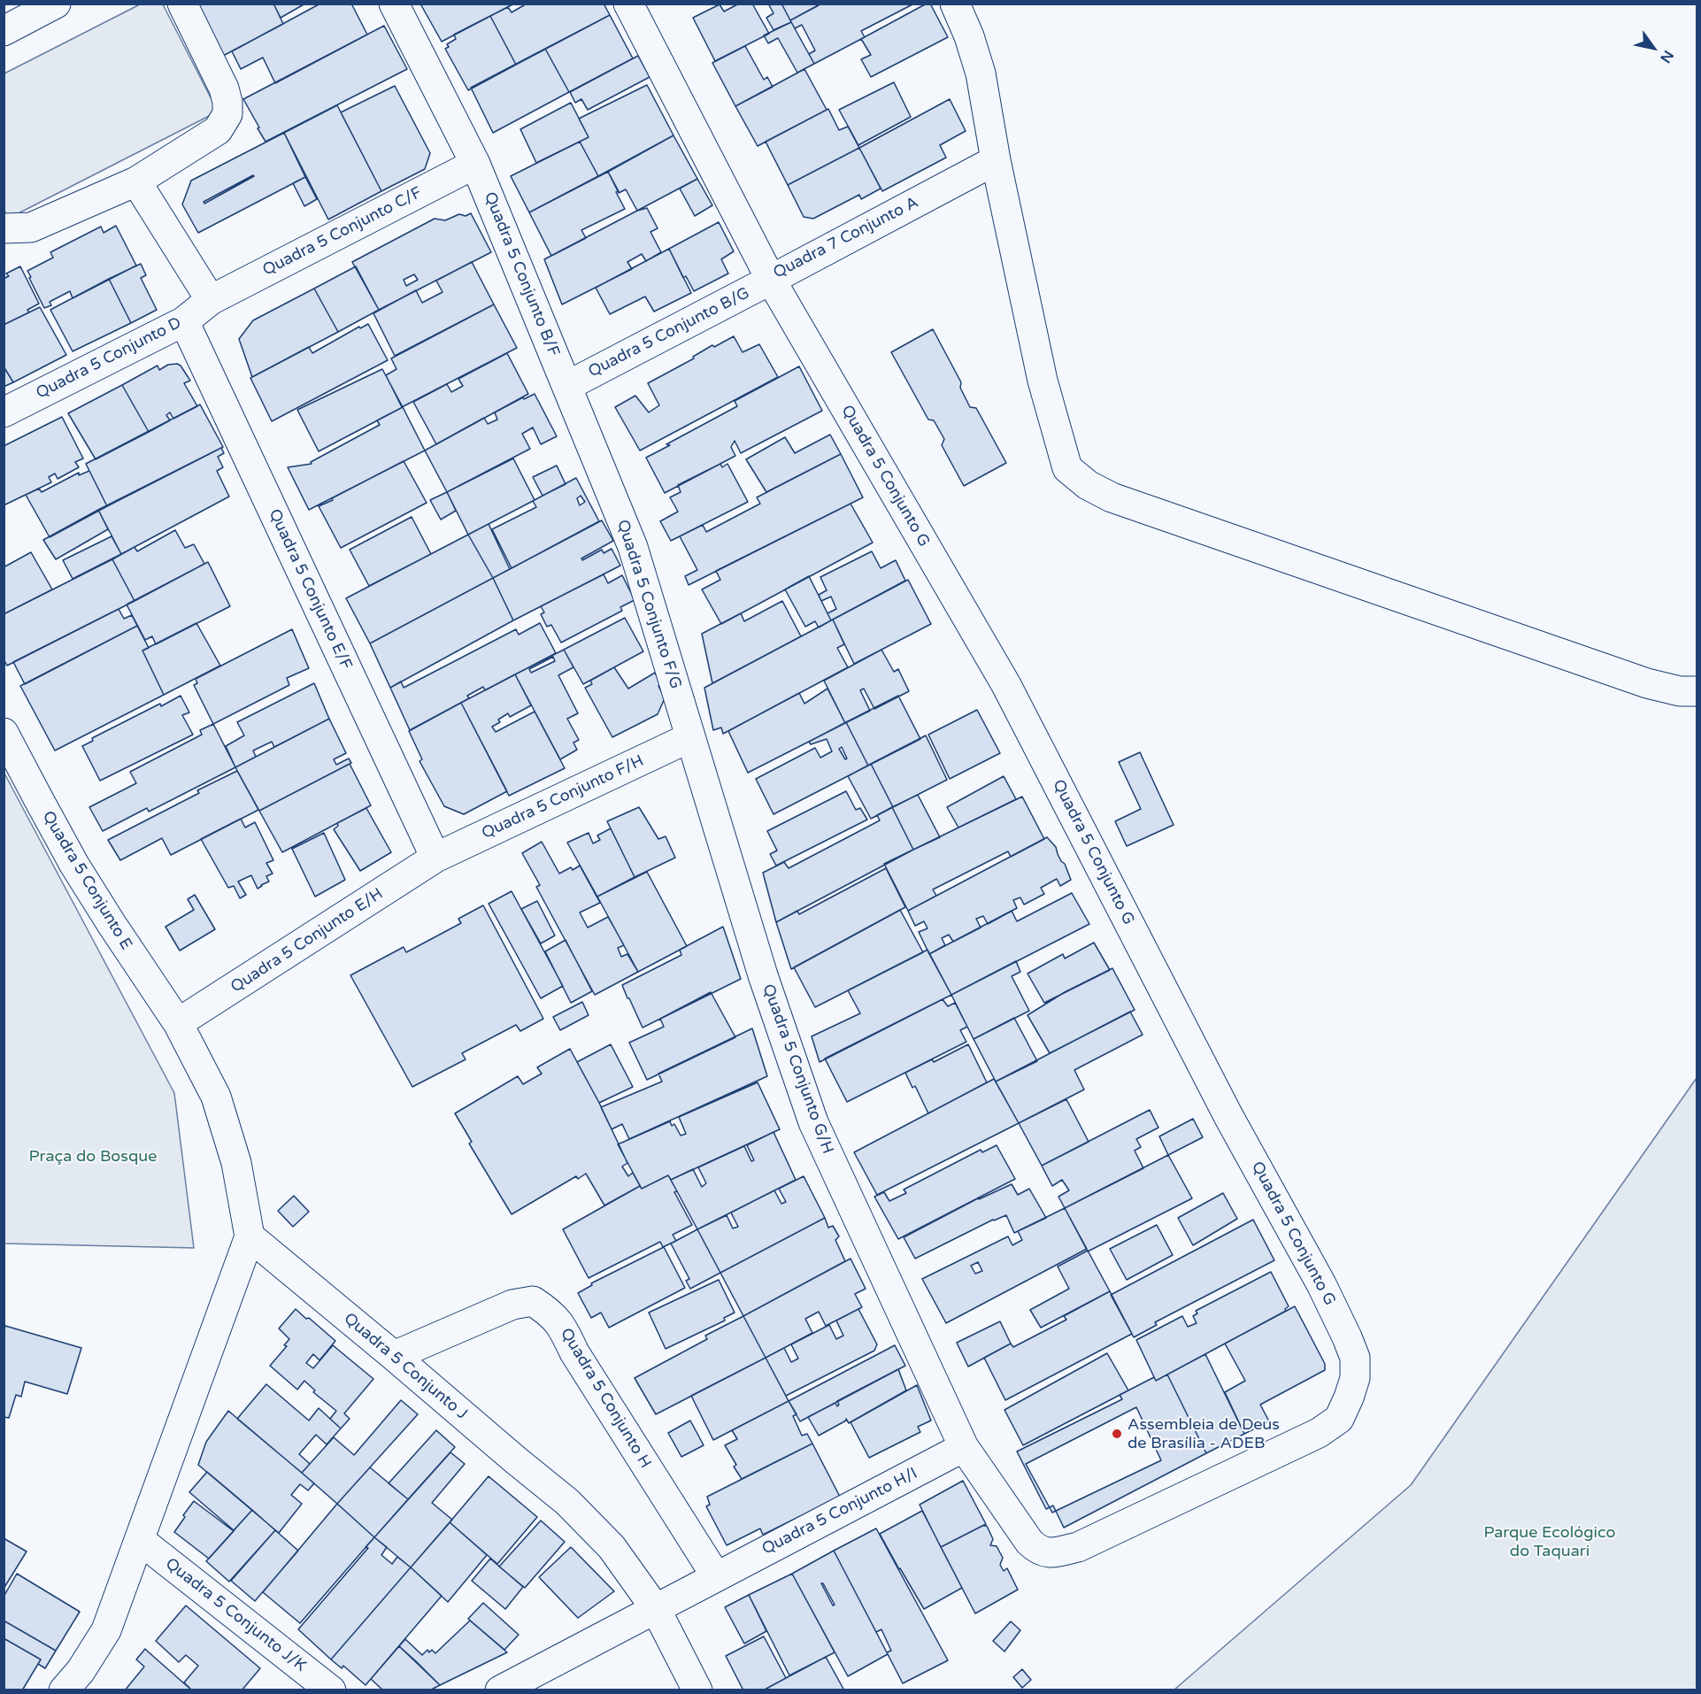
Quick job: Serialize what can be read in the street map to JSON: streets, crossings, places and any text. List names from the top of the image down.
{
  "streets": {
    "street": [
      "Quadra 5 Conjunto C/F",
      "Quadra 7 Conjunto A",
      "Quadra 5 Conjunto B/F",
      "Quadra 5 Conjunto B/G",
      "Quadra 5 Conjunto D",
      "Quadra 5 Conjunto G",
      "Quadra 5 Conjunto E/F",
      "Quadra 5 Conjunto F/G",
      "Quadra 5 Conjunto F/H",
      "Quadra 5 Conjunto E",
      "Quadra 5 Conjunto E/H",
      "Quadra 5 Conjunto G/H",
      "Quadra 5 Conjunto J",
      "Quadra 5 Conjunto H",
      "Quadra 5 Conjunto H/I",
      "Quadra 5 Conjunto J/K"
    ]
  },
  "crossings": [
    ["Quadra 5 Conjunto C/F", "Quadra 5 Conjunto B/F"],
    ["Quadra 5 Conjunto C/F", "Quadra 5 Conjunto D"],
    ["Quadra 7 Conjunto A", "Quadra 5 Conjunto B/G"],
    ["Quadra 7 Conjunto A", "Quadra 5 Conjunto G"],
    ["Quadra 5 Conjunto B/F", "Quadra 5 Conjunto B/G"],
    ["Quadra 5 Conjunto B/F", "Quadra 5 Conjunto F/G"],
    ["Quadra 5 Conjunto B/G", "Quadra 5 Conjunto G"],
    ["Quadra 5 Conjunto B/G", "Quadra 5 Conjunto F/G"],
    ["Quadra 5 Conjunto D", "Quadra 5 Conjunto E/F"],
    ["Quadra 5 Conjunto G", "Quadra 5 Conjunto G/H"],
    ["Quadra 5 Conjunto E/F", "Quadra 5 Conjunto F/H"],
    ["Quadra 5 Conjunto E/F", "Quadra 5 Conjunto E/H"],
    ["Quadra 5 Conjunto F/G", "Quadra 5 Conjunto F/H"],
    ["Quadra 5 Conjunto F/G", "Quadra 5 Conjunto G/H"],
    ["Quadra 5 Conjunto F/H", "Quadra 5 Conjunto E/H"],
    ["Quadra 5 Conjunto F/H", "Quadra 5 Conjunto G/H"],
    ["Quadra 5 Conjunto E", "Quadra 5 Conjunto E/H"],
    ["Quadra 5 Conjunto E", "Quadra 5 Conjunto J"],
    ["Quadra 5 Conjunto G/H", "Quadra 5 Conjunto H/I"],
    ["Quadra 5 Conjunto J", "Quadra 5 Conjunto H"],
    ["Quadra 5 Conjunto J", "Quadra 5 Conjunto H/I"],
    ["Quadra 5 Conjunto H", "Quadra 5 Conjunto H/I"]
  ],
  "parks": ["Praça do Bosque", "Parque Ecológico do Taquari"],
  "places": ["Assembleia de Deus de Brasília - ADEB"],
  "north": "bottom right"
}
